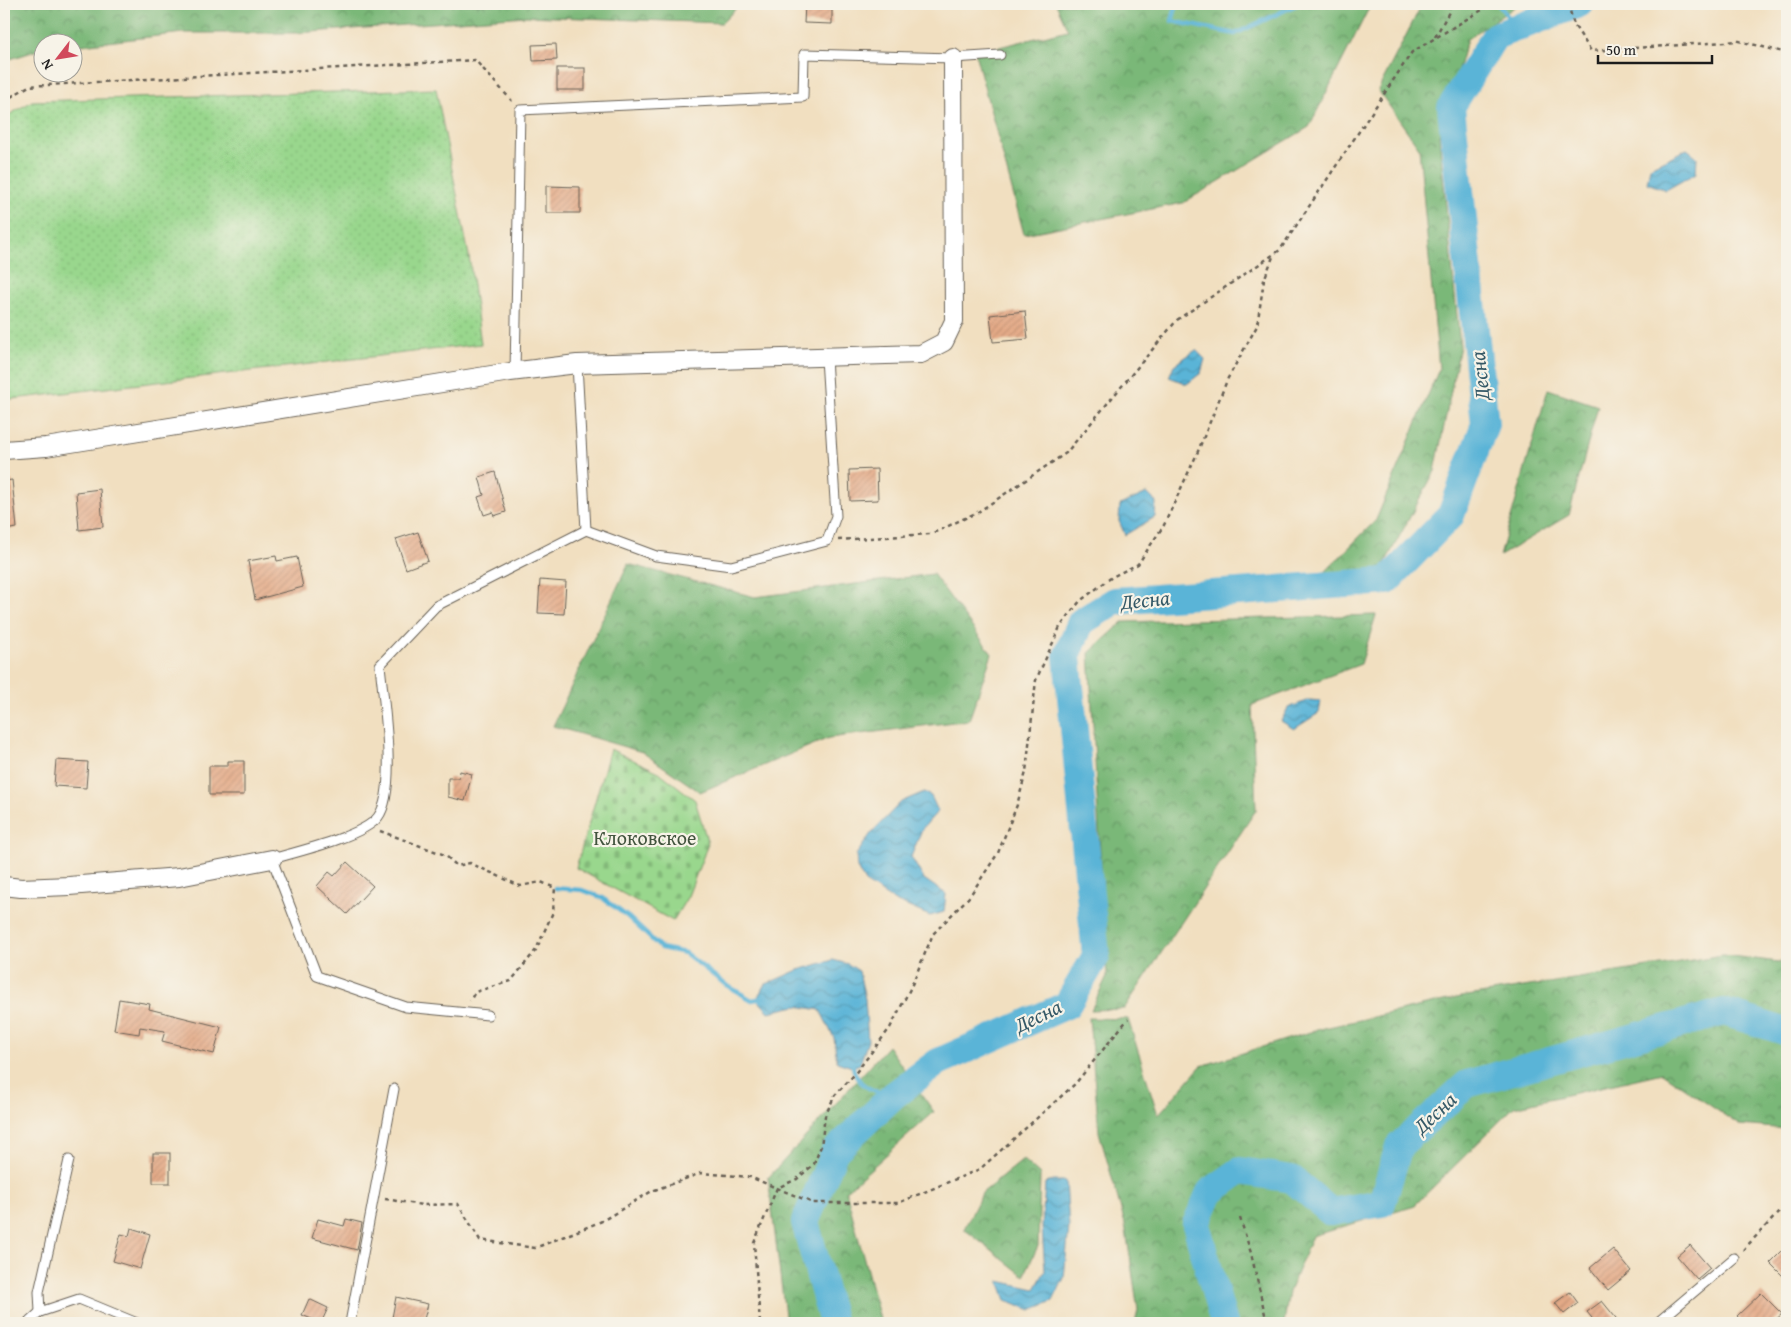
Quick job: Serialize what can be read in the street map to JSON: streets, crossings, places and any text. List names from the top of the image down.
{
  "water": ["Десна"],
  "parks": ["Клоковское"],
  "scale_bar": "50 m",
  "north": "bottom left"
}
